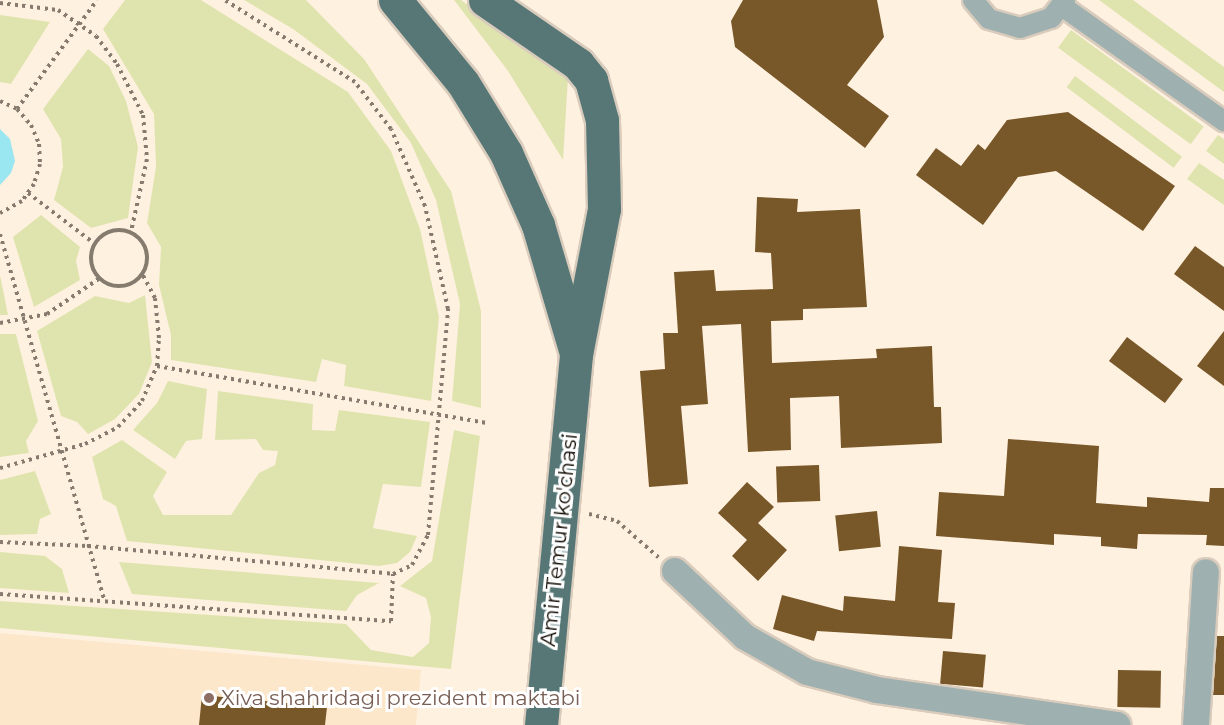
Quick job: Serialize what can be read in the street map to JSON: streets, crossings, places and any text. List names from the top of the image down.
{
  "streets": {
    "main road": ["Amir Temur ko'chasi"]
  },
  "places": ["Xiva shahridagi prezident maktabi"]
}
